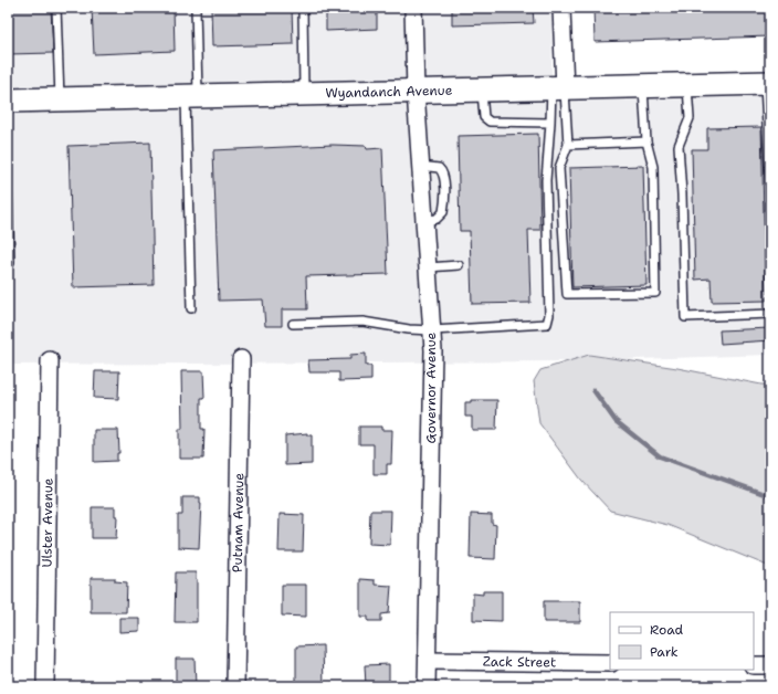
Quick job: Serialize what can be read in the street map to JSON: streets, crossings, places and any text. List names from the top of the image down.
{
  "streets": {
    "street": [
      "Wyandanch Avenue",
      "Governor Avenue",
      "Ulster Avenue",
      "Putnam Avenue",
      "Zack Street"
    ]
  },
  "crossings": [
    ["Wyandanch Avenue", "Governor Avenue"],
    ["Governor Avenue", "Zack Street"]
  ],
  "legend": ["Road", "Park"]
}
